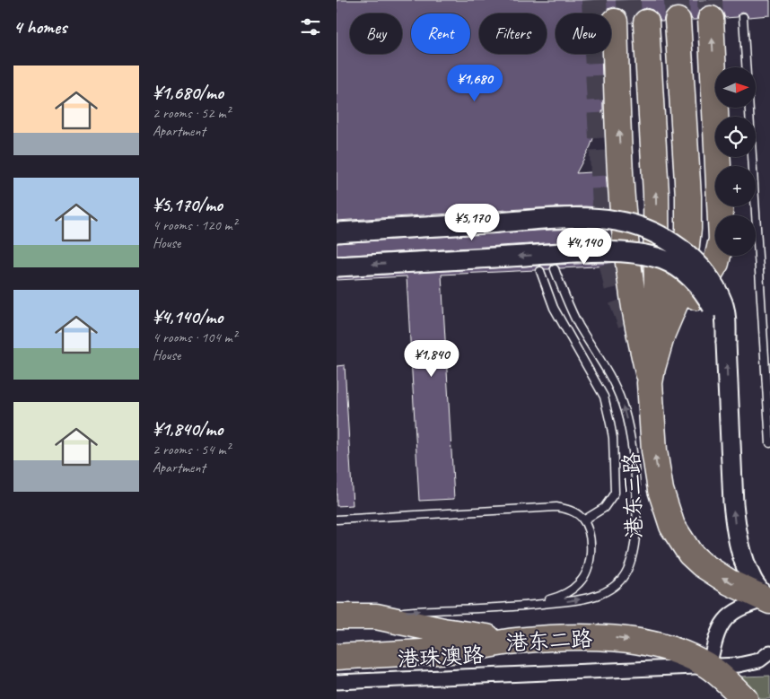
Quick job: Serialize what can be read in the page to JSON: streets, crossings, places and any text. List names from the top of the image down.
{
  "streets": {
    "highway": ["港东二路"],
    "street": ["港珠澳路"],
    "lane": ["港东三路"]
  },
  "crossings": [
    ["港东二路", "港珠澳路"]
  ],
  "one_way": ["港东二路"],
  "north": "right",
  "page": {
    "heading": "4 homes",
    "chip": [
      "Buy",
      "Rent",
      "Filters",
      "New"
    ],
    "list": [
      {
        "name": "¥1,680/mo",
        "note": "2 rooms · 52 m² · Apartment"
      },
      {
        "name": "¥5,170/mo",
        "note": "4 rooms · 120 m² · House"
      },
      {
        "name": "¥4,140/mo",
        "note": "4 rooms · 104 m² · House"
      },
      {
        "name": "¥1,840/mo",
        "note": "2 rooms · 54 m² · Apartment"
      }
    ],
    "price": [
      "¥1,680",
      "¥5,170",
      "¥4,140",
      "¥1,840"
    ],
    "map_buttons": ["+", "−"]
  }
}
